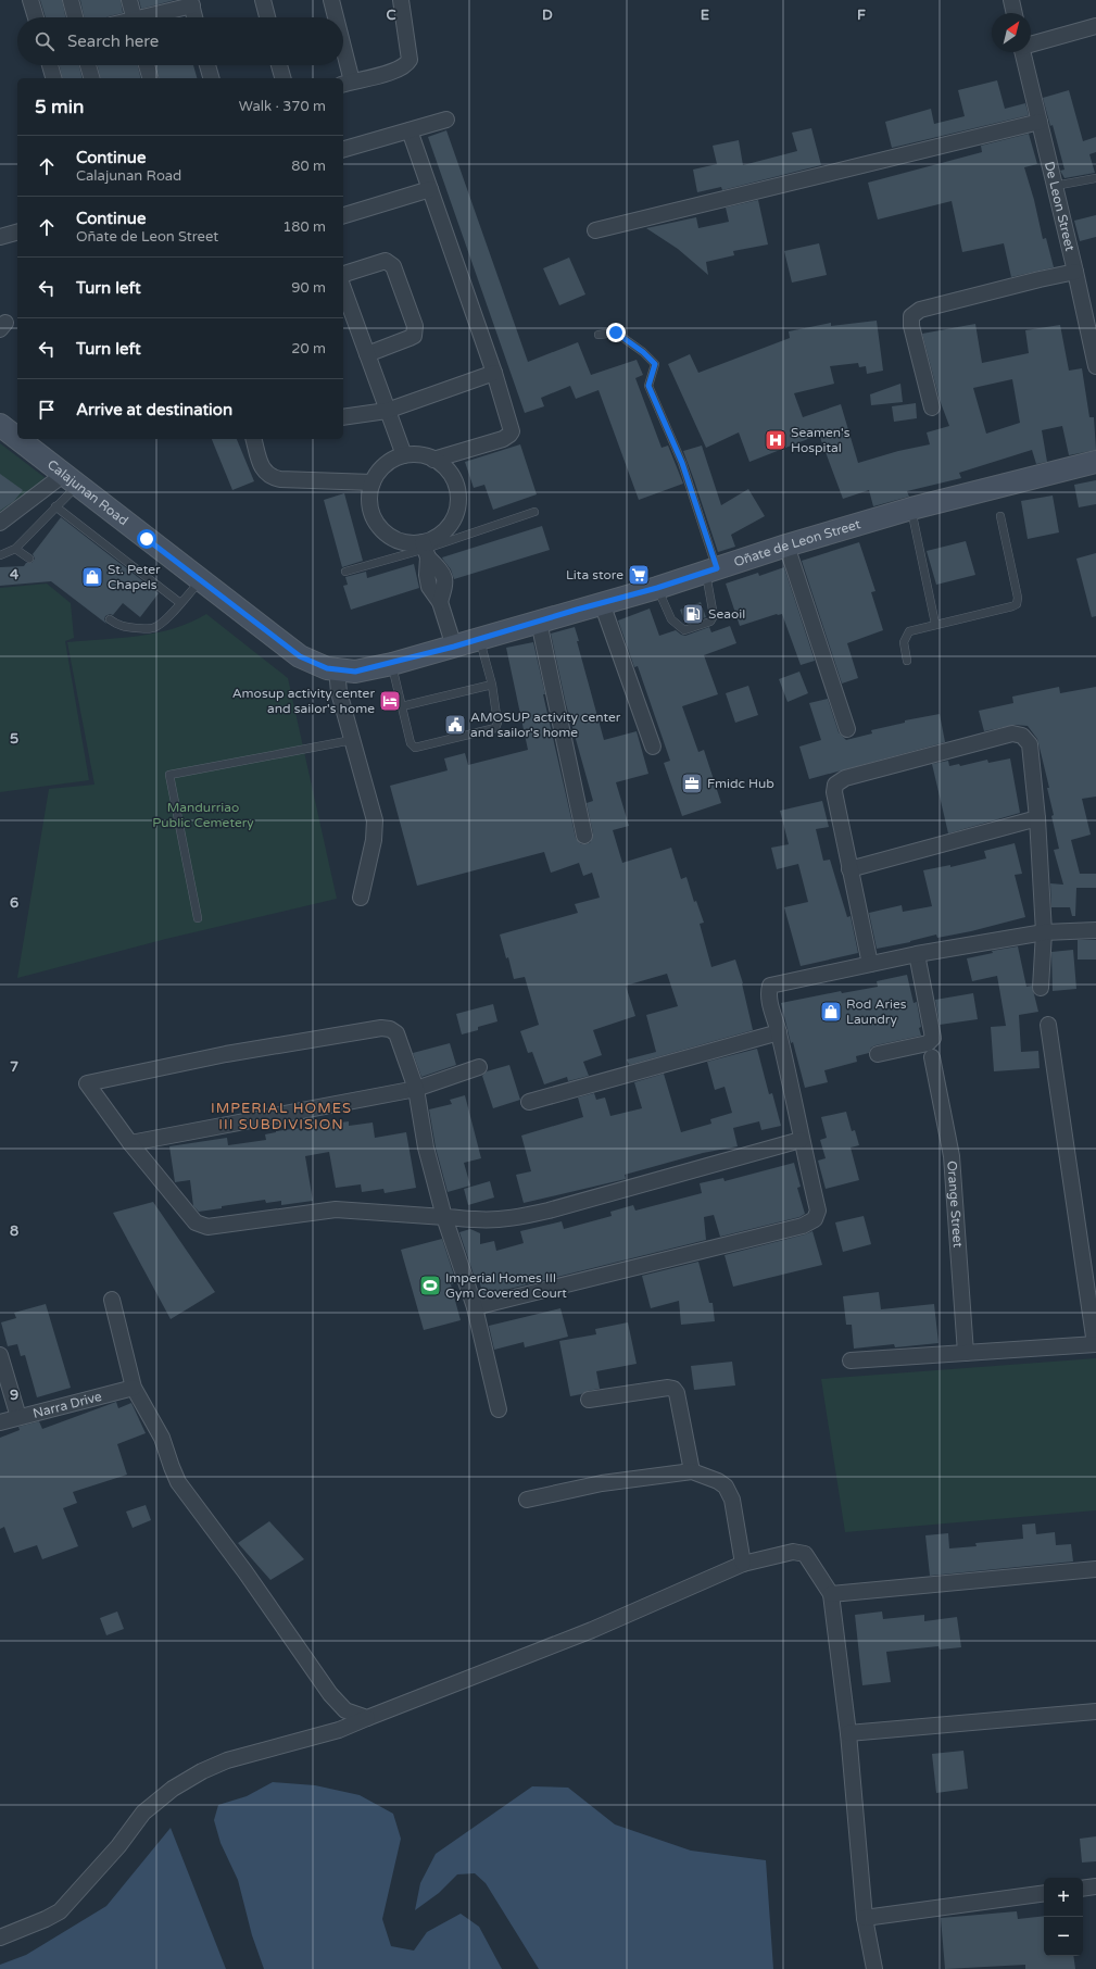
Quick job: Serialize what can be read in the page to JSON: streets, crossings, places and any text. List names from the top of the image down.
{
  "streets": {
    "main road": ["Calajunan Road", "Oñate de Leon Street"],
    "street": ["De Leon Street", "Orange Street", "Narra Drive"]
  },
  "crossings": [
    ["Calajunan Road", "Oñate de Leon Street"]
  ],
  "districts": ["IMPERIAL HOMES III SUBDIVISION"],
  "parks": ["Mandurriao Public Cemetery"],
  "places": {
    "hospital": ["Seamen's Hospital"],
    "supermarket": ["Lita store"],
    "shop": ["St. Peter Chapels", "Rod Aries Laundry"],
    "fuel station": ["Seaoil"],
    "hotel": ["Amosup activity center and sailor's home"],
    "public building": ["AMOSUP activity center and sailor's home"],
    "office": ["Fmidc Hub"],
    "sports": ["Imperial Homes III Gym Covered Court"]
  },
  "north": "top right",
  "page": {
    "search": "Search here",
    "heading": ["5 min", "Walk · 370 m"],
    "list": [
      ["Continue", "Calajunan Road", "80 m"],
      ["Continue", "Oñate de Leon Street", "180 m"],
      ["Turn left", "90 m"],
      ["Turn left", "20 m"],
      "Arrive at destination"
    ],
    "map_buttons": ["+", "−"]
  },
  "grid": {
    "columns": [
      "C",
      "D",
      "E",
      "F"
    ],
    "rows": [
      "4",
      "5",
      "6",
      "7",
      "8",
      "9"
    ]
  }
}
